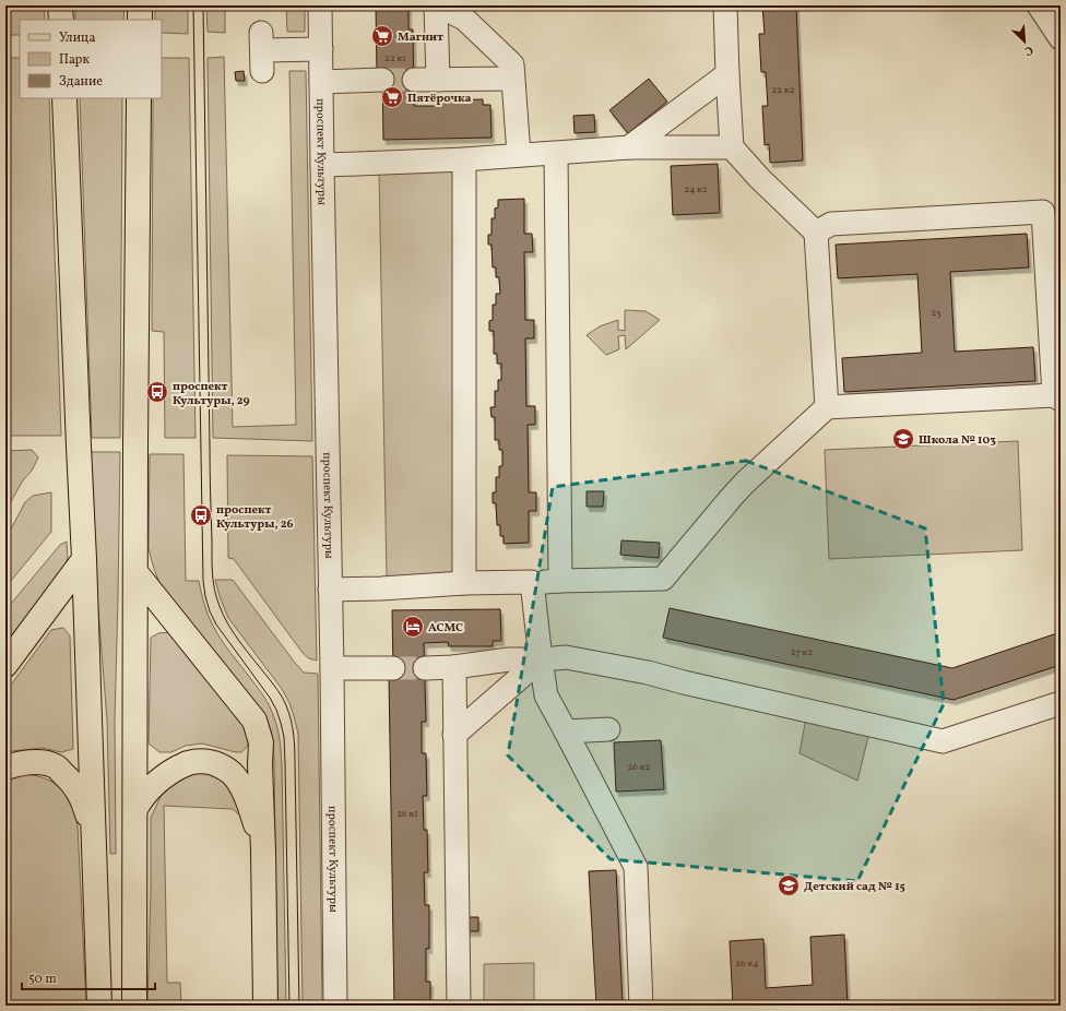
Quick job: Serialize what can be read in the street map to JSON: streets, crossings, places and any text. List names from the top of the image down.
{
  "streets": {
    "street": ["проспект Культуры"]
  },
  "places": {
    "supermarket": ["Магнит", "Пятёрочка"],
    "bus stop": ["проспект Культуры, 29", "проспект Культуры, 26"],
    "school or university": ["Школа № 103", "Детский сад № 15"],
    "hotel": ["АСМС"]
  },
  "house_numbers": [
    "22 к1",
    "22 к2",
    "24 к2",
    "23",
    "27 к2",
    "26 к2",
    "26 к1",
    "26 к4"
  ],
  "legend": ["Улица", "Парк", "Здание"],
  "scale_bar": "50 m",
  "north": "bottom right"
}
